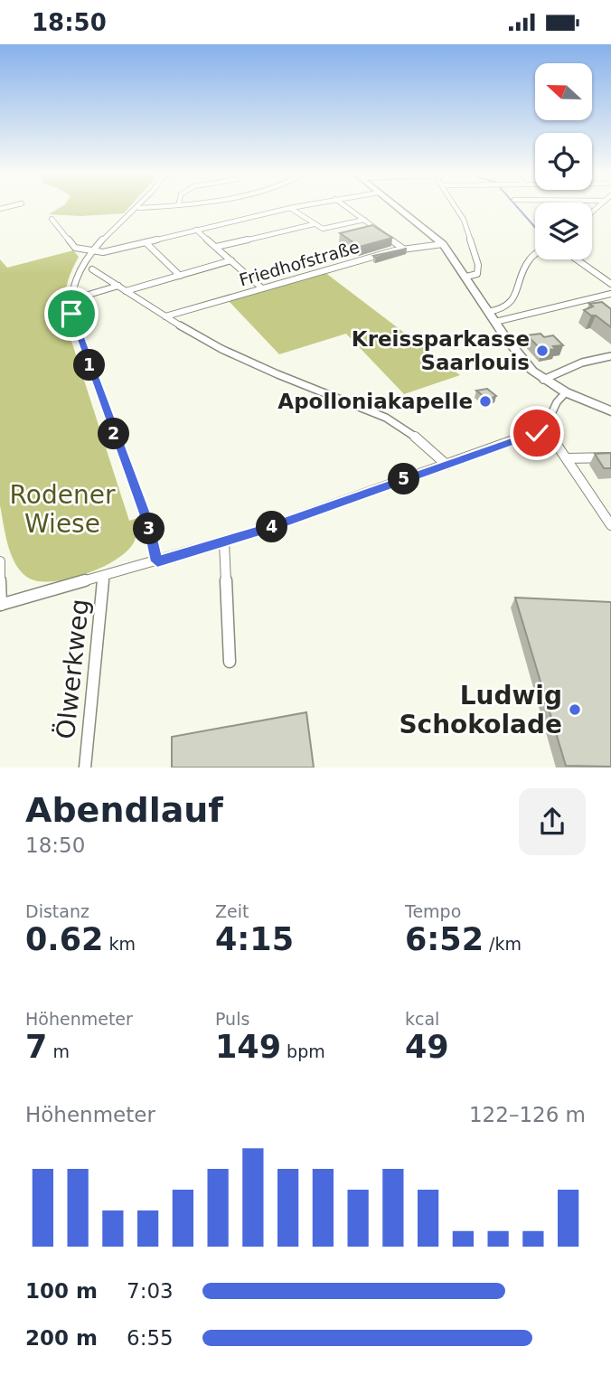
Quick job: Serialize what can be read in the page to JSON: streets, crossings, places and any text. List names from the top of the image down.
{
  "streets": {
    "street": ["Friedhofstraße", "Ölwerkweg"]
  },
  "parks": ["Rodener Wiese"],
  "places": ["Kreissparkasse Saarlouis", "Apolloniakapelle", "Ludwig Schokolade"],
  "north": "left",
  "page": {
    "status": "18:50",
    "pins": [
      "1",
      "2",
      "5",
      "4",
      "3"
    ],
    "heading": ["Abendlauf", "18:50"],
    "stats": [
      ["Distanz", "0.62 km"],
      ["Zeit", "4:15"],
      ["Tempo", "6:52 /km"],
      ["Höhenmeter", "7 m"],
      ["Puls", "149 bpm"],
      ["kcal", "49"]
    ],
    "chart": ["Höhenmeter", "122–126 m"],
    "list": [
      {
        "name": "100 m",
        "note": "7:03"
      },
      {
        "name": "200 m",
        "note": "6:55"
      }
    ]
  }
}
